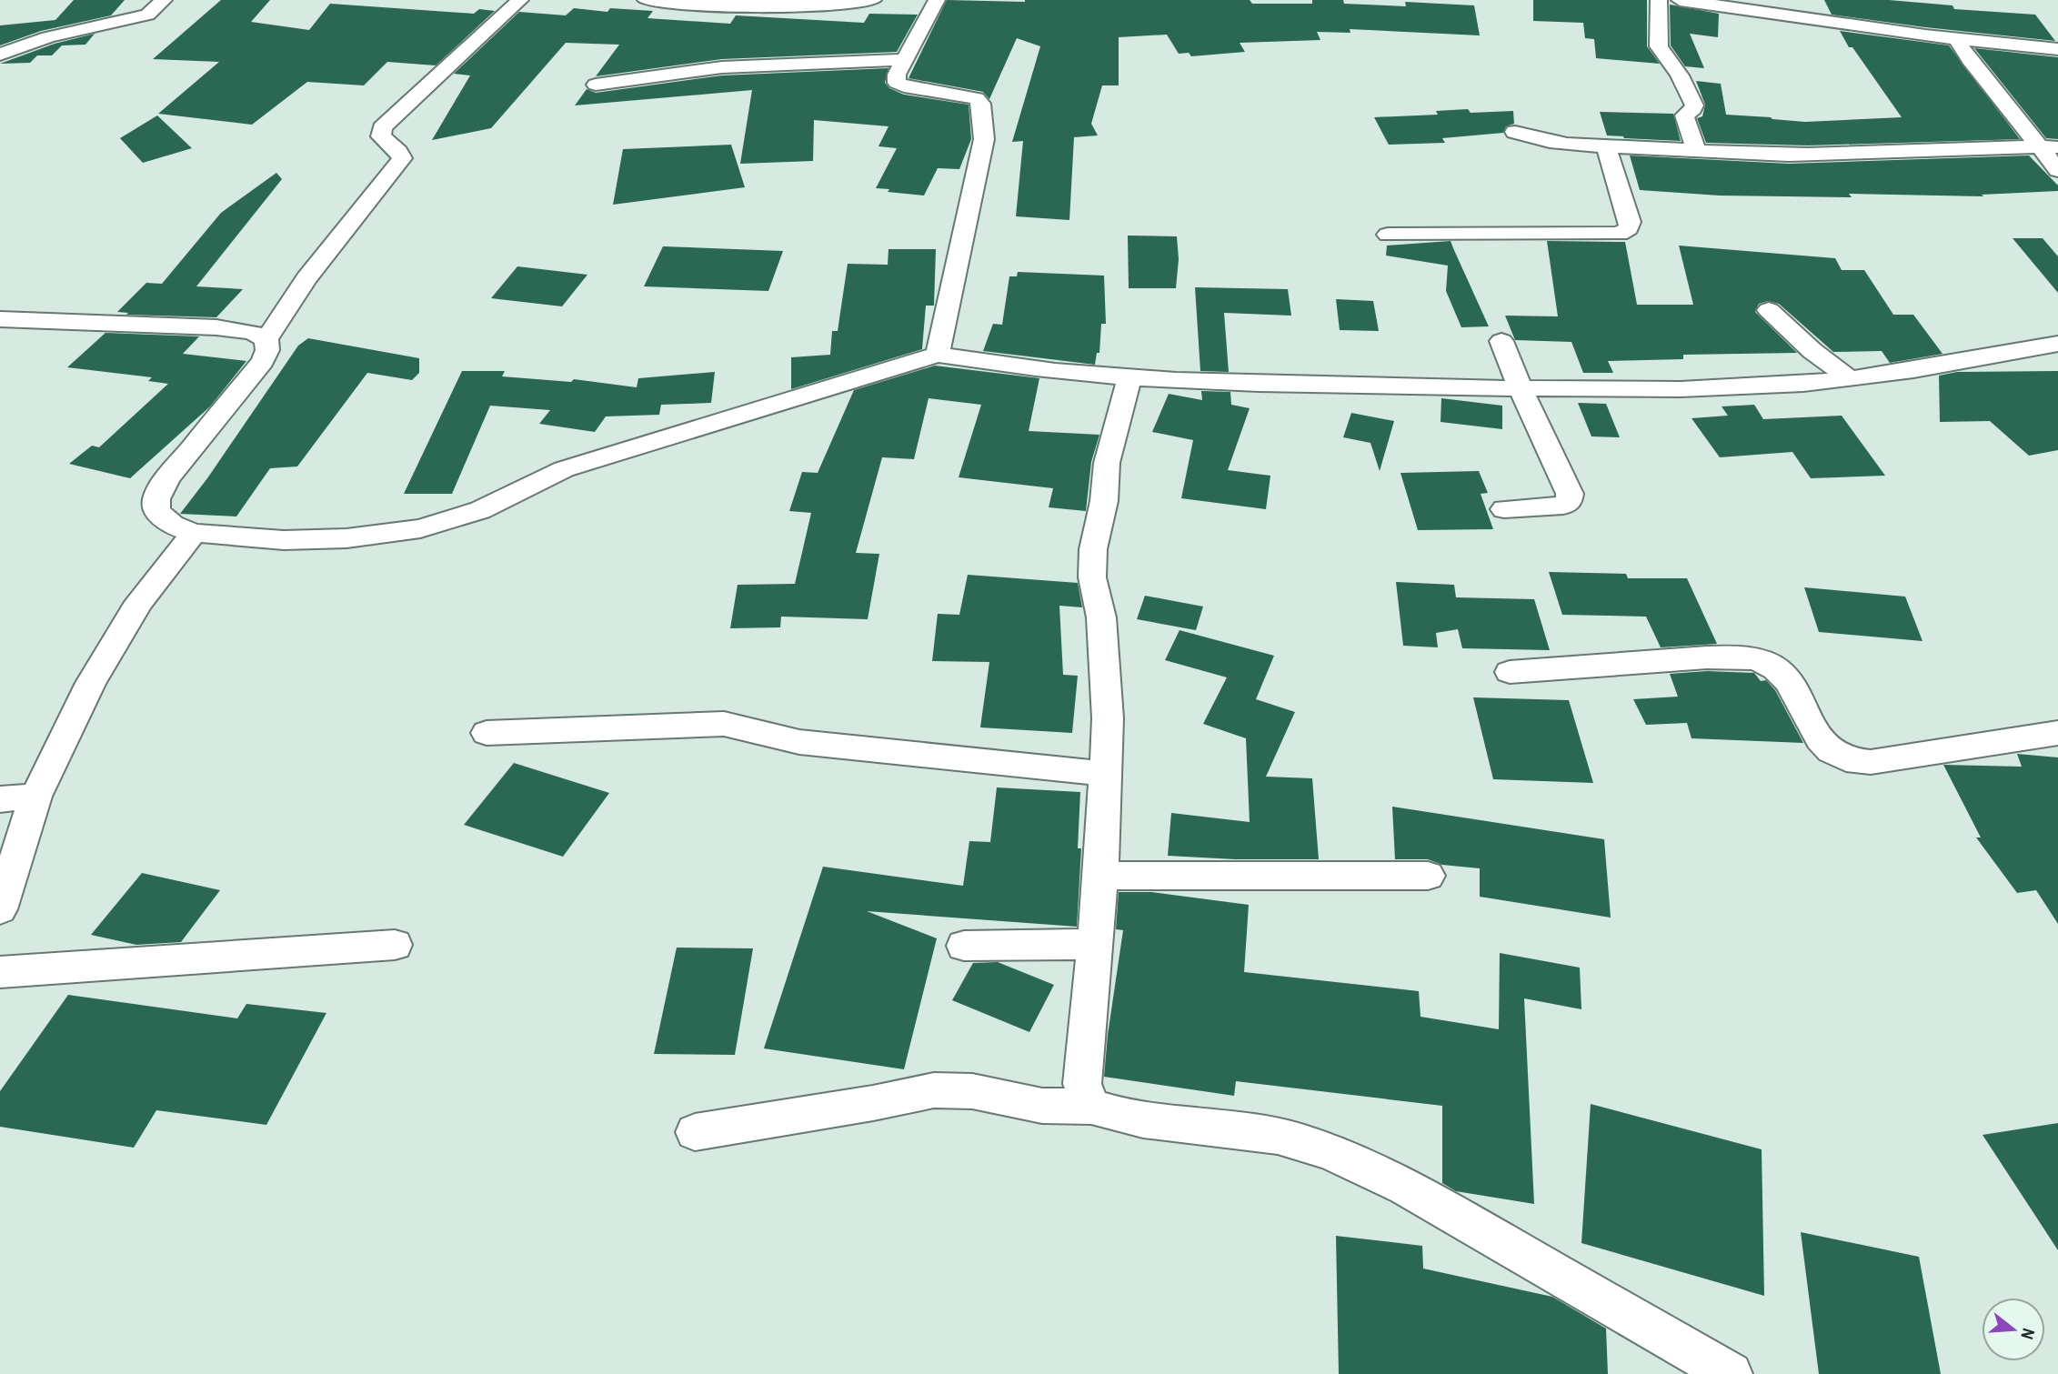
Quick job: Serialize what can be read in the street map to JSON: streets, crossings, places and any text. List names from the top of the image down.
{
  "north": "right"
}
